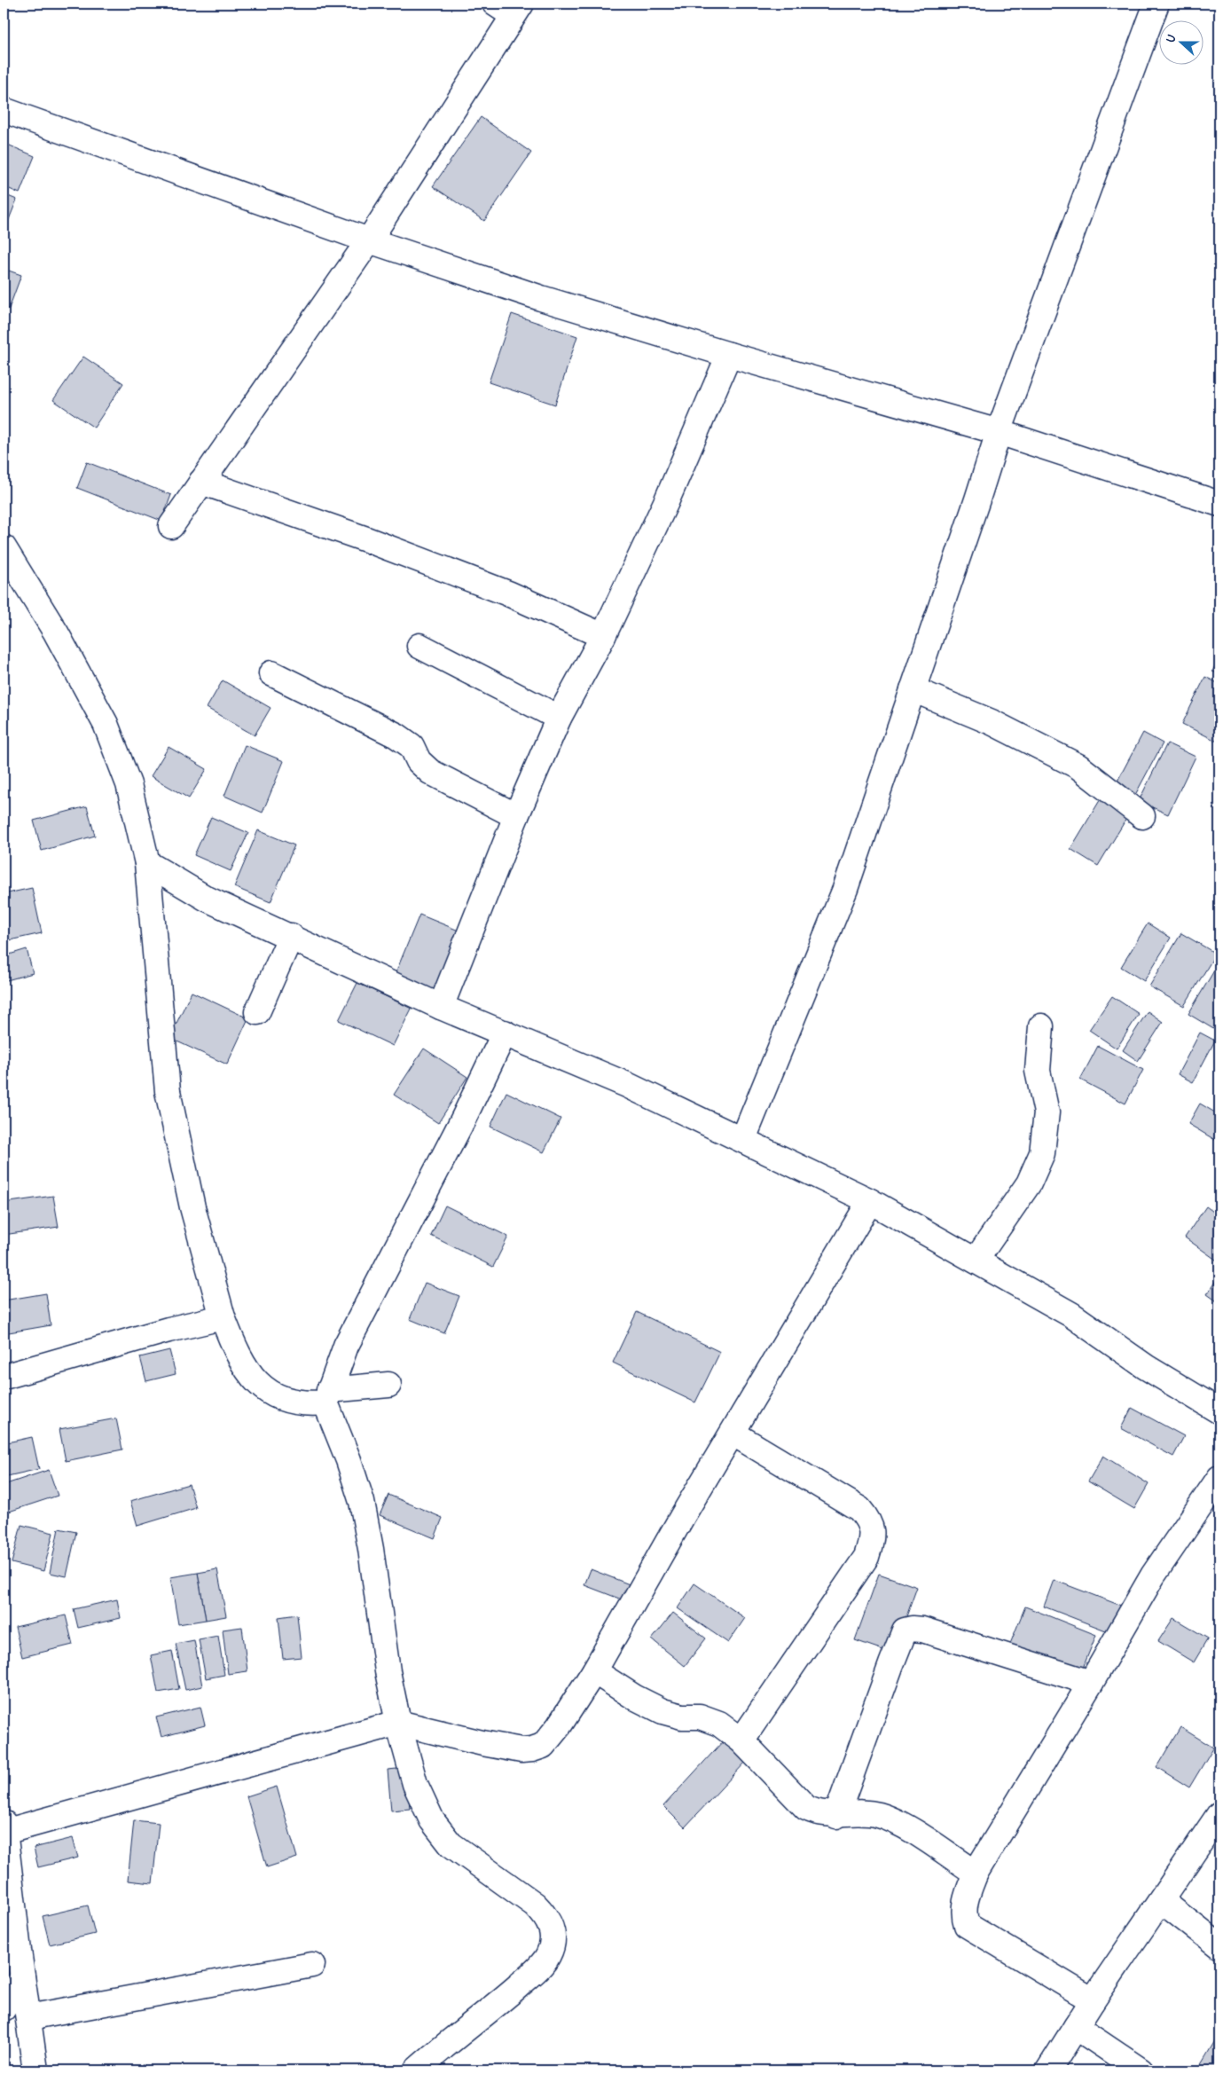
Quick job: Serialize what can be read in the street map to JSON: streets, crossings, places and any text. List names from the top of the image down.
{
  "north": "left"
}
